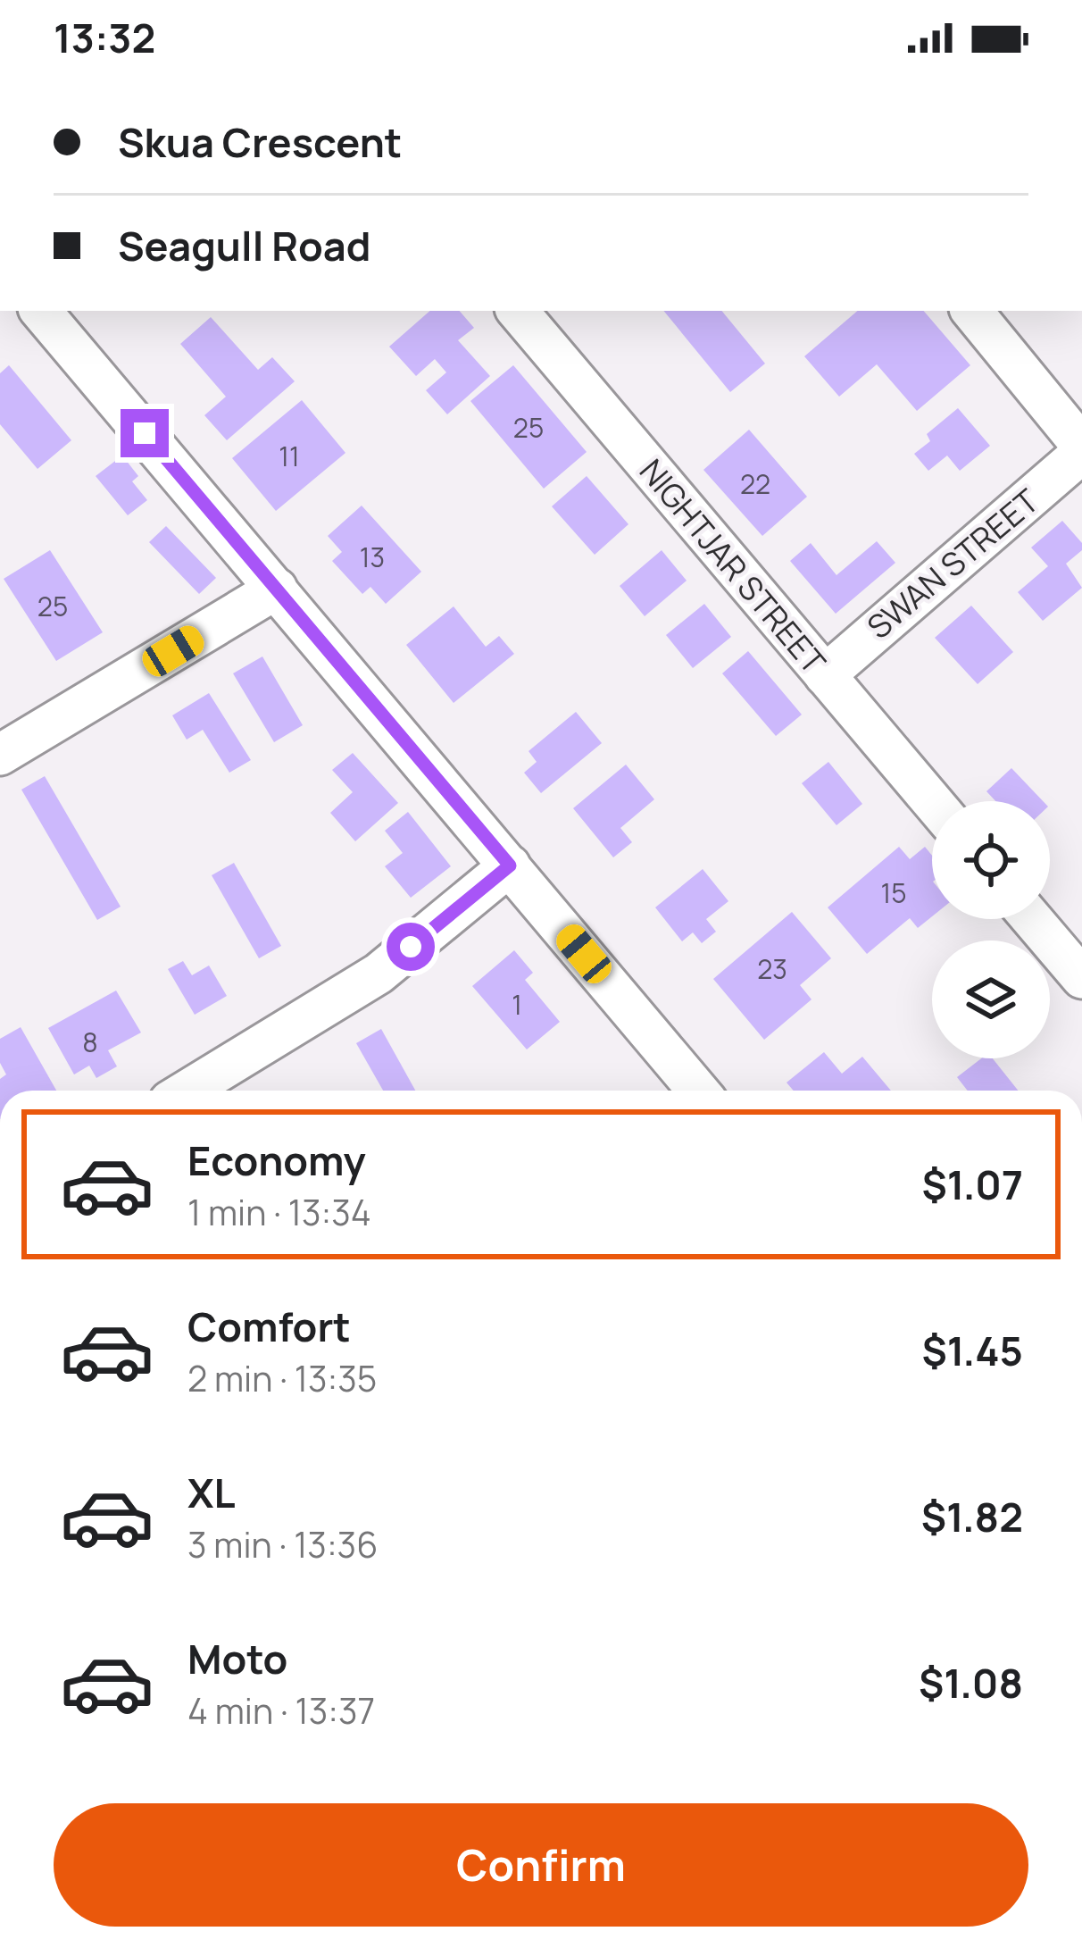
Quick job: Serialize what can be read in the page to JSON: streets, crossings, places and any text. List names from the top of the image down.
{
  "streets": {
    "street": ["SWAN STREET", "NIGHTJAR STREET"]
  },
  "crossings": [
    ["SWAN STREET", "NIGHTJAR STREET"]
  ],
  "house_numbers": [
    "25",
    "11",
    "22",
    "13",
    "25",
    "15",
    "23",
    "1",
    "8"
  ],
  "page": {
    "status": "13:32",
    "banner": ["Skua Crescent", "Seagull Road"],
    "list": [
      {
        "name": "Economy",
        "note": "1 min · 13:34",
        "value": "$1.07"
      },
      {
        "name": "Comfort",
        "note": "2 min · 13:35",
        "value": "$1.45"
      },
      {
        "name": "XL",
        "note": "3 min · 13:36",
        "value": "$1.82"
      },
      {
        "name": "Moto",
        "note": "4 min · 13:37",
        "value": "$1.08"
      }
    ],
    "buttons": "Confirm"
  }
}
